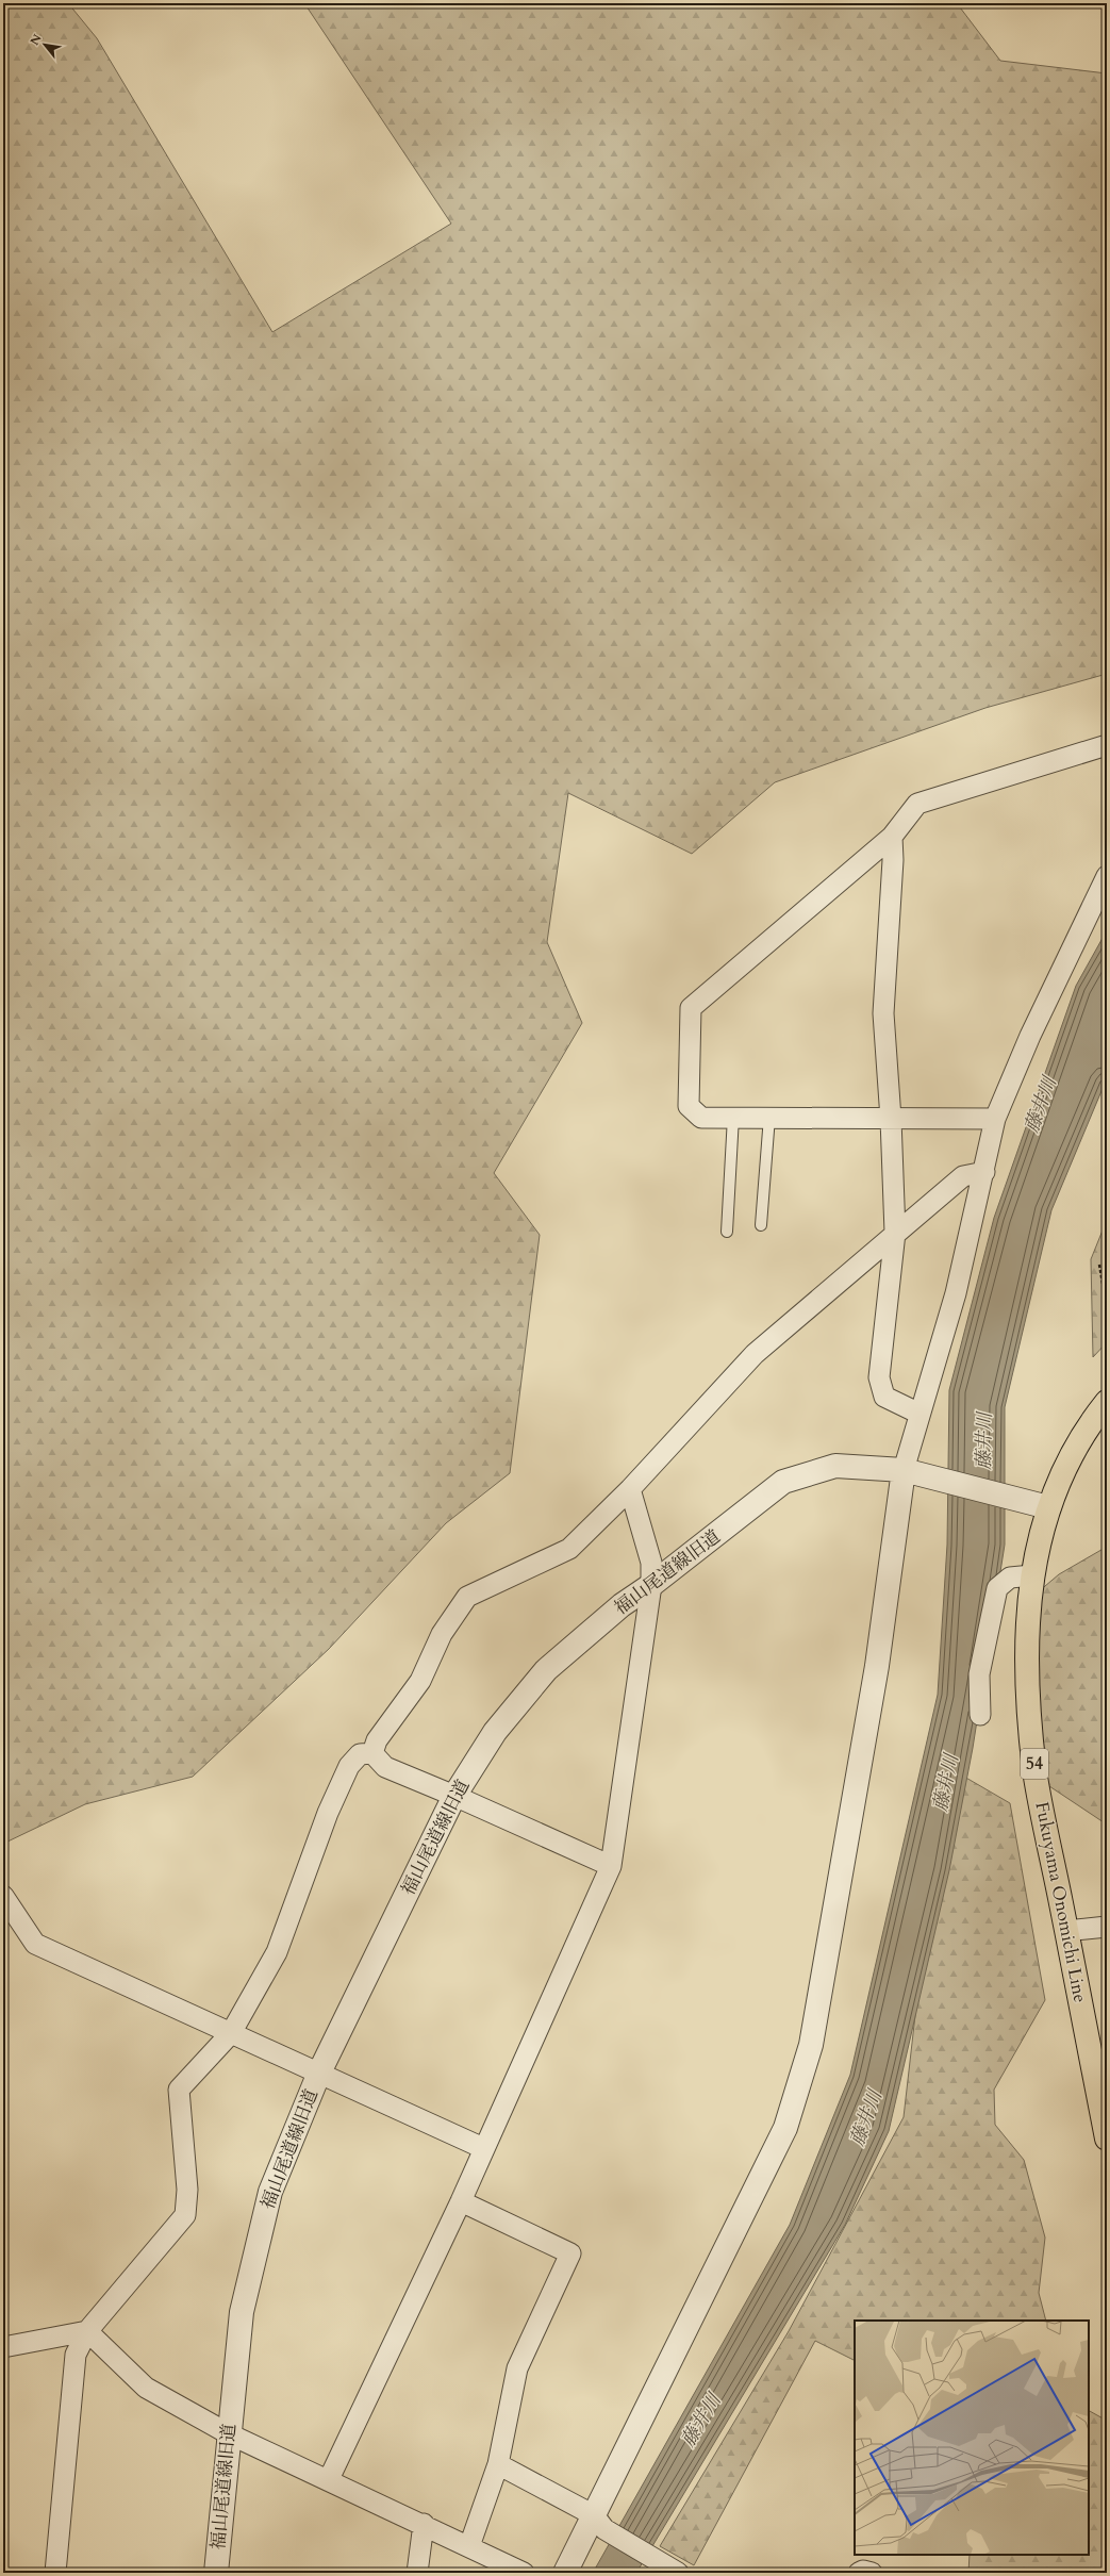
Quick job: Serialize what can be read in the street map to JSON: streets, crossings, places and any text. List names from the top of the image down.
{
  "streets": {
    "main road": ["54", "Fukuyama Onomichi Line"],
    "street": ["福山尾道線旧道"]
  },
  "crossings": [
    ["福山尾道線旧道", "Fukuyama Onomichi Line"]
  ],
  "water": ["藤井川"],
  "north": "top left"
}
